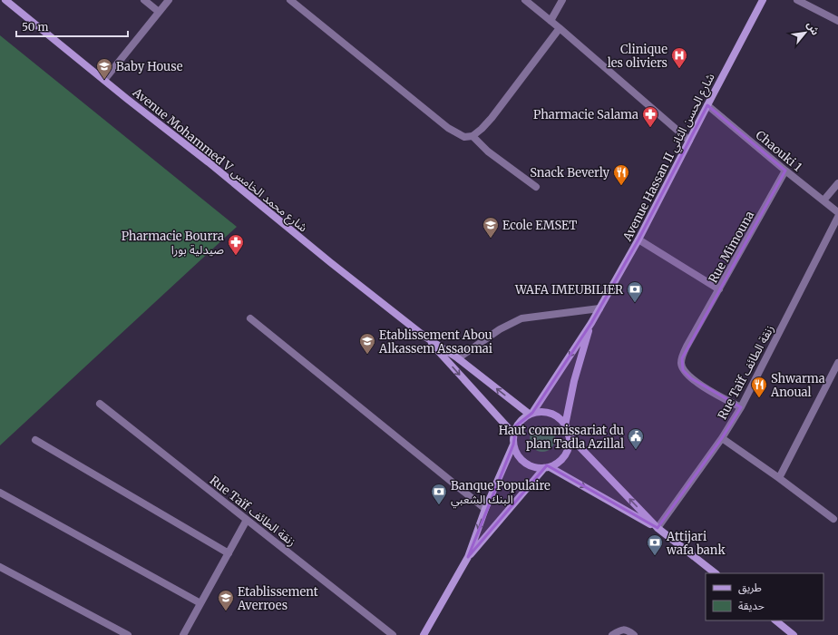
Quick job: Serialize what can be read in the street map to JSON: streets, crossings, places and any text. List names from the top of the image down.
{
  "streets": {
    "main road": ["Avenue Hassan II شارع الحسن الثاني", "Avenue Mohammed V شارع محمد الخامس"],
    "street": ["Chaouki 1", "Rue Mimouna", "Rue Taïf زنقة الطائف"]
  },
  "crossings": [
    ["Chaouki 1", "Avenue Hassan II شارع الحسن الثاني"],
    ["Chaouki 1", "Rue Mimouna"],
    ["Rue Mimouna", "Rue Taïf زنقة الطائف"]
  ],
  "places": {
    "hospital": ["Clinique les oliviers"],
    "school or university": [
      "Baby House",
      "Ecole EMSET",
      "Etablissement Abou Alkassem Assaomai",
      "Etablissement Averroes"
    ],
    "pharmacy": ["Pharmacie Salama", "Pharmacie Bourra صيدلية بورا"],
    "restaurant": ["Snack Beverly", "Shwarma Anoual"],
    "bank": ["WAFA IMEUBILIER", "Banque Populaire البنك الشعبي", "Attijari wafa bank"],
    "public building": ["Haut commissariat du plan Tadla Azillal"]
  },
  "legend": ["طريق", "حديقة"],
  "scale_bar": "50 m",
  "north": "top right"
}
